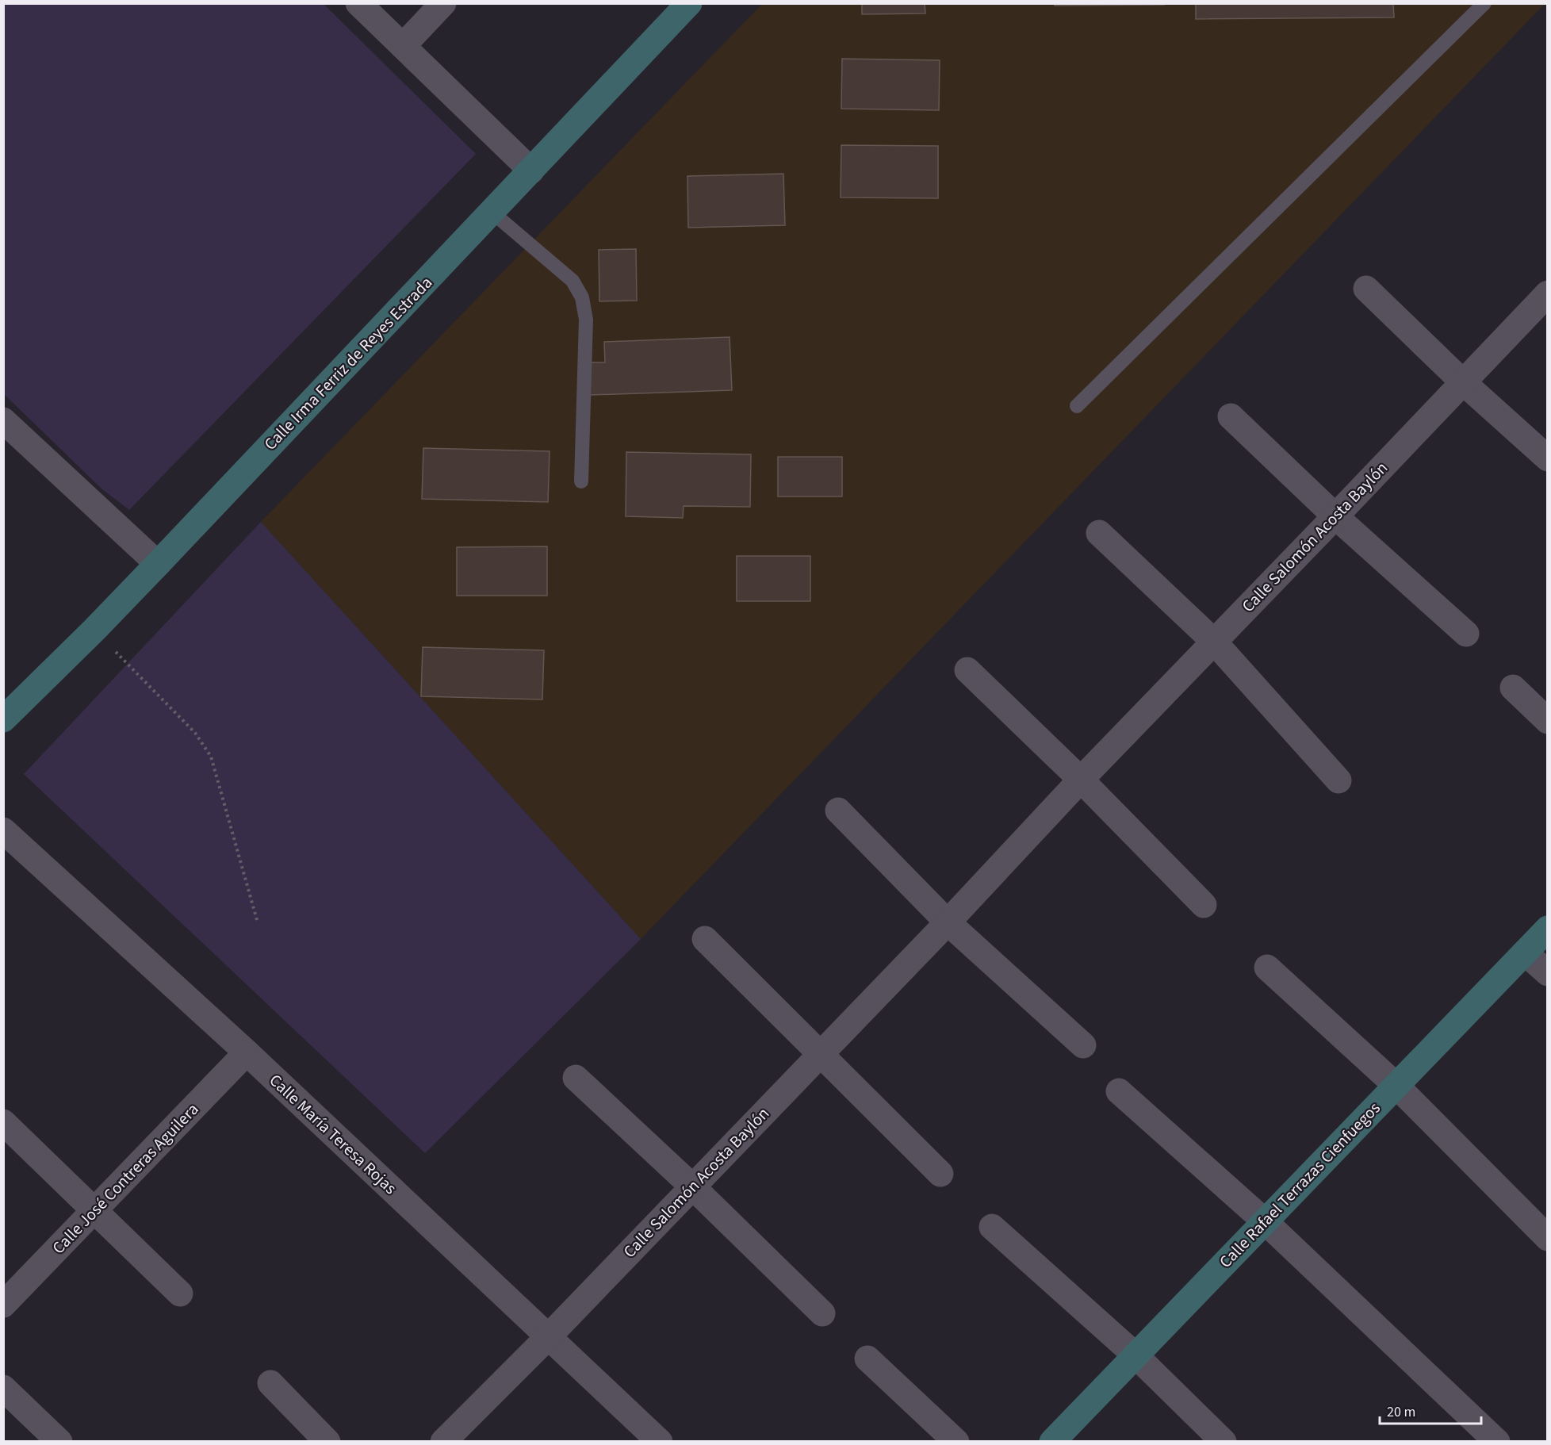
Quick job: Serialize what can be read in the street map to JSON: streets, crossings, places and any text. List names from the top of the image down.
{
  "streets": {
    "street": [
      "Calle Irma Ferriz de Reyes Estrada",
      "Calle Salomón Acosta Baylón",
      "Calle María Teresa Rojas",
      "Calle José Contreras Aguilera",
      "Calle Rafael Terrazas Cienfuegos"
    ]
  },
  "crossings": [
    ["Calle Salomón Acosta Baylón", "Calle María Teresa Rojas"],
    ["Calle María Teresa Rojas", "Calle José Contreras Aguilera"]
  ],
  "scale_bar": "20 m"
}
